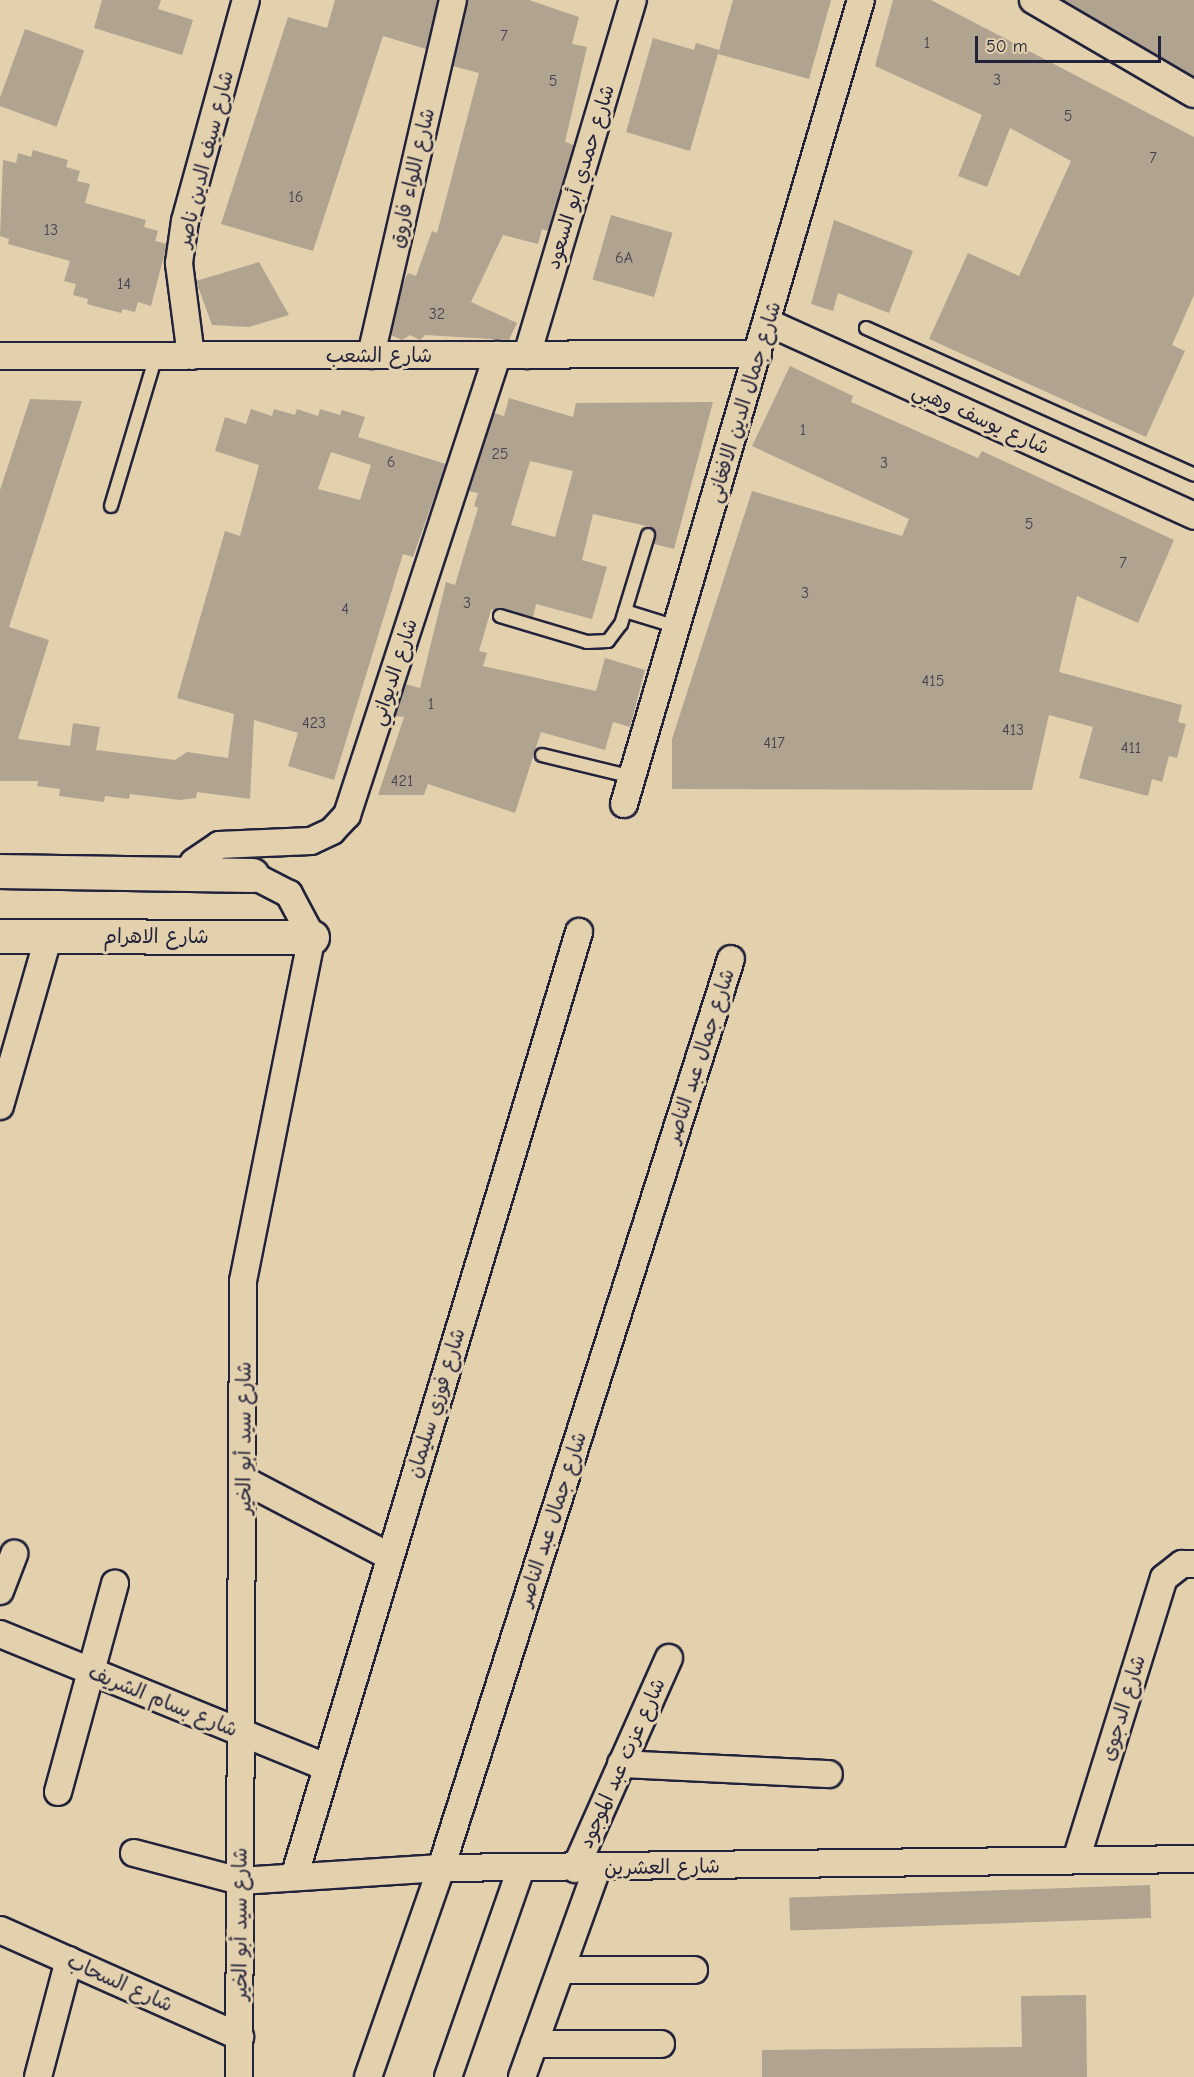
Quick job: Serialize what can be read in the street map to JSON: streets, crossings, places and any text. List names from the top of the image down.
{
  "streets": {
    "main road": ["شارع الاهرام"],
    "street": [
      "شارع سيف الدين ناصر",
      "شارع حمدي أبو السعود",
      "شارع اللواء فاروق",
      "شارع الشعب",
      "شارع جمال الدين الافغانى",
      "شارع يوسف وهبي",
      "شارع الديواني",
      "شارع جمال عبد الناصر",
      "شارع فوزي سليمان",
      "شارع سيد أبو الخير",
      "شارع بسام الشريف",
      "شارع الدجوى",
      "شارع عزت عبد الموجود",
      "شارع العشرين",
      "شارع السحاب"
    ]
  },
  "crossings": [
    ["شارع سيف الدين ناصر", "شارع الشعب"],
    ["شارع حمدي أبو السعود", "شارع الشعب"],
    ["شارع اللواء فاروق", "شارع الشعب"],
    ["شارع الشعب", "شارع جمال الدين الافغانى"],
    ["شارع الشعب", "شارع الديواني"],
    ["شارع جمال الدين الافغانى", "شارع يوسف وهبي"],
    ["شارع الاهرام", "شارع سيد أبو الخير"],
    ["شارع جمال عبد الناصر", "شارع العشرين"],
    ["شارع فوزي سليمان", "شارع بسام الشريف"],
    ["شارع فوزي سليمان", "شارع العشرين"],
    ["شارع سيد أبو الخير", "شارع بسام الشريف"],
    ["شارع سيد أبو الخير", "شارع العشرين"],
    ["شارع سيد أبو الخير", "شارع السحاب"],
    ["شارع الدجوى", "شارع العشرين"],
    ["شارع عزت عبد الموجود", "شارع العشرين"]
  ],
  "house_numbers": [
    "7",
    "1",
    "3",
    "5",
    "5",
    "7",
    "16",
    "13",
    "6A",
    "14",
    "32",
    "1",
    "25",
    "6",
    "3",
    "5",
    "7",
    "3",
    "3",
    "4",
    "415",
    "1",
    "423",
    "413",
    "417",
    "411",
    "421"
  ],
  "scale_bar": "50 m"
}
